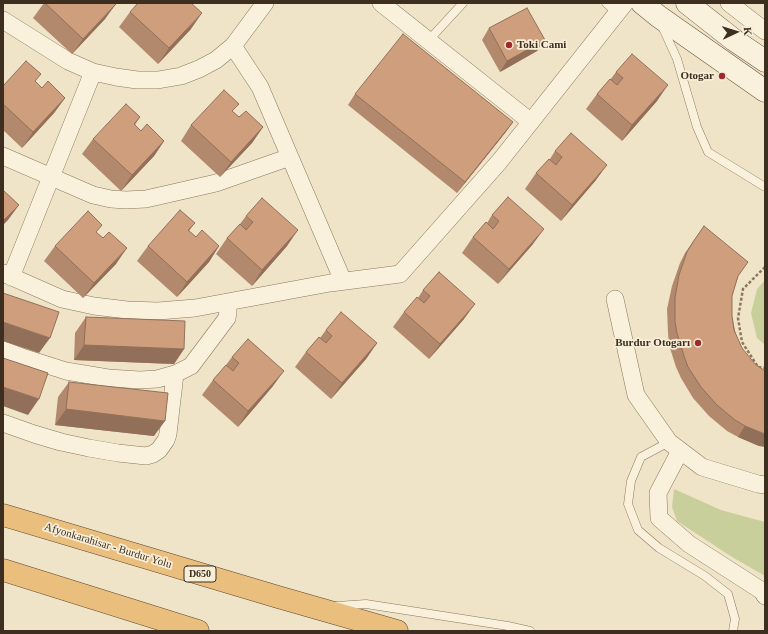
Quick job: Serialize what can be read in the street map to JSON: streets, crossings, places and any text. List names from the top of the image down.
{
  "streets": {
    "highway": ["Afyonkarahisar - Burdur Yolu", "D650"]
  },
  "places": ["Toki Cami", "Otogar", "Burdur Otogarı"],
  "north": "right"
}
